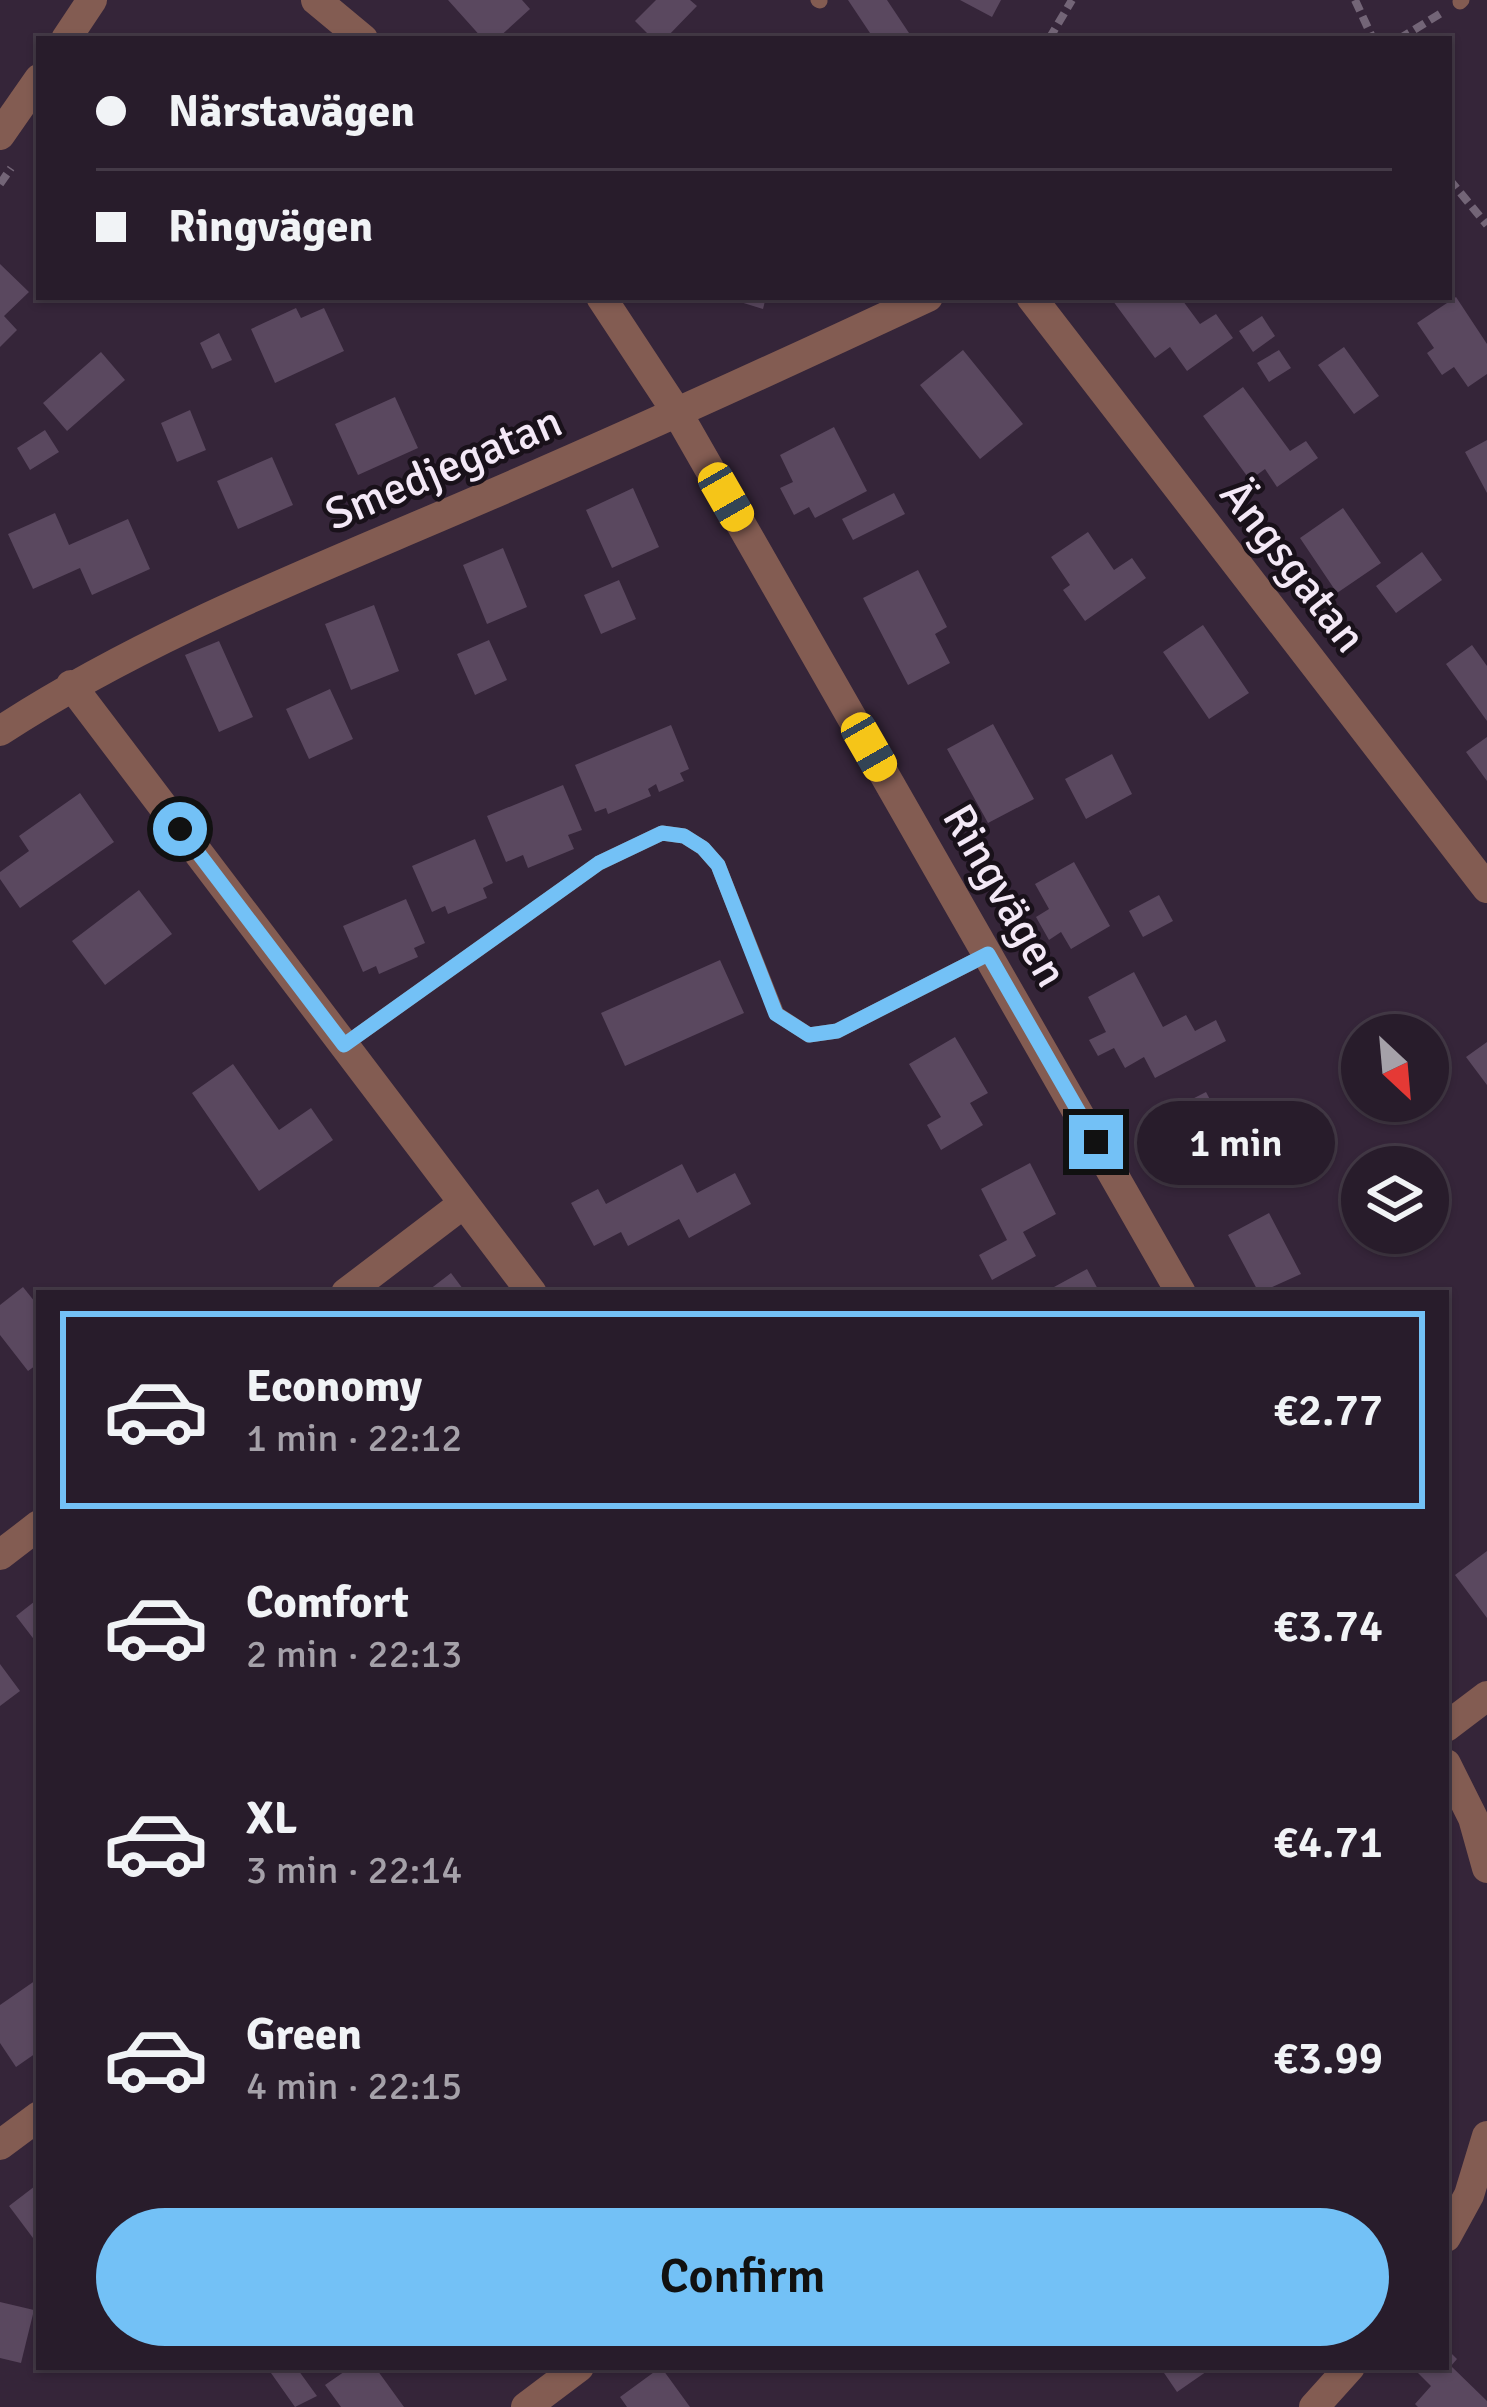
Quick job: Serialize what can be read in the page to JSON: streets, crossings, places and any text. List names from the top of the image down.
{
  "streets": {
    "street": ["Smedjegatan", "Ängsgatan", "Ringvägen"]
  },
  "crossings": [
    ["Smedjegatan", "Ringvägen"]
  ],
  "north": "bottom right",
  "page": {
    "banner": ["Närstavägen", "Ringvägen"],
    "bubble": "1 min",
    "list": [
      {
        "name": "Economy",
        "note": "1 min · 22:12",
        "value": "€2.77"
      },
      {
        "name": "Comfort",
        "note": "2 min · 22:13",
        "value": "€3.74"
      },
      {
        "name": "XL",
        "note": "3 min · 22:14",
        "value": "€4.71"
      },
      {
        "name": "Green",
        "note": "4 min · 22:15",
        "value": "€3.99"
      }
    ],
    "buttons": "Confirm"
  }
}
